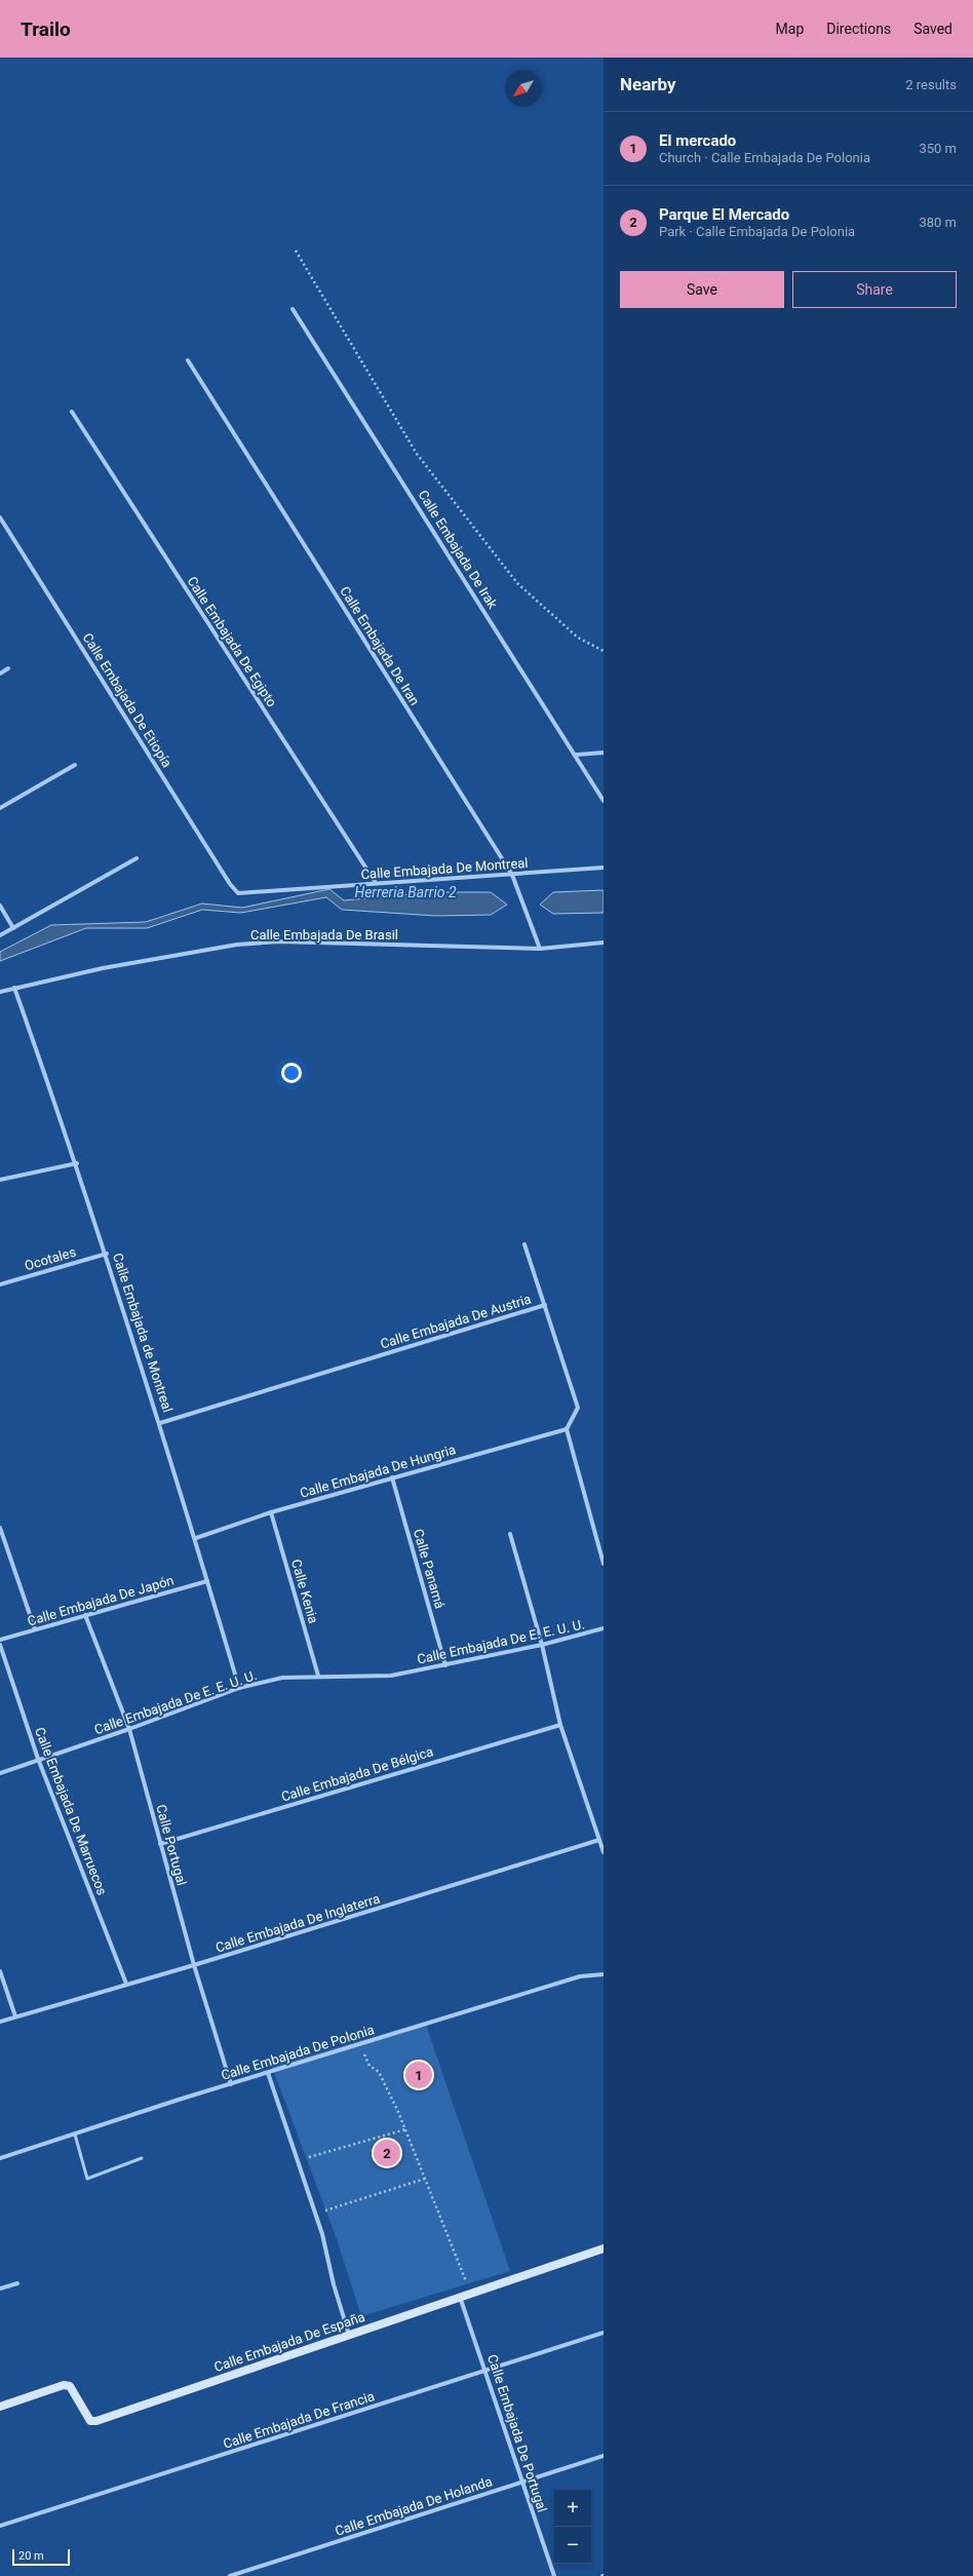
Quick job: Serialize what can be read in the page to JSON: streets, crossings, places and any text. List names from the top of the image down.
{
  "streets": {
    "street": [
      "Calle Embajada De Irak",
      "Calle Embajada De Egipto",
      "Calle Embajada De Iran",
      "Calle Embajada De Etiopía",
      "Calle Embajada De Montreal",
      "Calle Embajada De Brasil",
      "Ocotales",
      "Calle Embajada De Austria",
      "Calle Embajada de Montreal",
      "Calle Embajada De Hungria",
      "Calle Panamá",
      "Calle Kenia",
      "Calle Embajada De Japón",
      "Calle Embajada De E. E. U. U.",
      "Calle Embajada De Bélgica",
      "Calle Embajada De Marruecos",
      "Calle Portugal",
      "Calle Embajada De Inglaterra",
      "Calle Embajada De Polonia",
      "Calle Embajada De España",
      "Calle Embajada De Francia",
      "Calle Embajada De Portugal",
      "Calle Embajada De Holanda"
    ]
  },
  "crossings": [
    ["Calle Embajada De Egipto", "Calle Embajada De Montreal"],
    ["Calle Embajada De Iran", "Calle Embajada De Montreal"],
    ["Calle Embajada De Iran", "Calle Embajada De Brasil"],
    ["Calle Embajada De Etiopía", "Calle Embajada De Montreal"],
    ["Calle Embajada De Brasil", "Calle Embajada de Montreal"],
    ["Ocotales", "Calle Embajada de Montreal"],
    ["Calle Embajada De Austria", "Calle Embajada de Montreal"],
    ["Calle Embajada De Austria", "Calle Embajada De Hungria"],
    ["Calle Embajada de Montreal", "Calle Embajada De Hungria"],
    ["Calle Embajada de Montreal", "Calle Embajada De Japón"],
    ["Calle Embajada de Montreal", "Calle Embajada De E. E. U. U."],
    ["Calle Embajada De Hungria", "Calle Panamá"],
    ["Calle Embajada De Hungria", "Calle Kenia"],
    ["Calle Panamá", "Calle Embajada De E. E. U. U."],
    ["Calle Kenia", "Calle Embajada De E. E. U. U."],
    ["Calle Embajada De Japón", "Calle Portugal"],
    ["Calle Embajada De E. E. U. U.", "Calle Embajada De Marruecos"],
    ["Calle Embajada De E. E. U. U.", "Calle Portugal"],
    ["Calle Embajada De Bélgica", "Calle Portugal"],
    ["Calle Embajada De Marruecos", "Calle Embajada De Inglaterra"],
    ["Calle Portugal", "Calle Embajada De Inglaterra"],
    ["Calle Portugal", "Calle Embajada De Polonia"],
    ["Calle Embajada De España", "Calle Embajada De Portugal"],
    ["Calle Embajada De Francia", "Calle Embajada De Portugal"],
    ["Calle Embajada De Portugal", "Calle Embajada De Holanda"]
  ],
  "water": ["Herreria Barrio 2"],
  "scale_bar": "20 m",
  "north": "bottom left",
  "page": {
    "header": "Trailo",
    "nav": ["Map", "Directions", "Saved"],
    "heading": ["Nearby", "2 results"],
    "list": [
      {
        "mark": "1",
        "name": "El mercado",
        "note": "Church · Calle Embajada De Polonia",
        "value": "350 m"
      },
      {
        "mark": "2",
        "name": "Parque El Mercado",
        "note": "Park · Calle Embajada De Polonia",
        "value": "380 m"
      }
    ],
    "buttons": ["Save", "Share"],
    "pins": ["1", "2"],
    "map_buttons": ["+", "−"],
    "scale": "20 m"
  }
}
